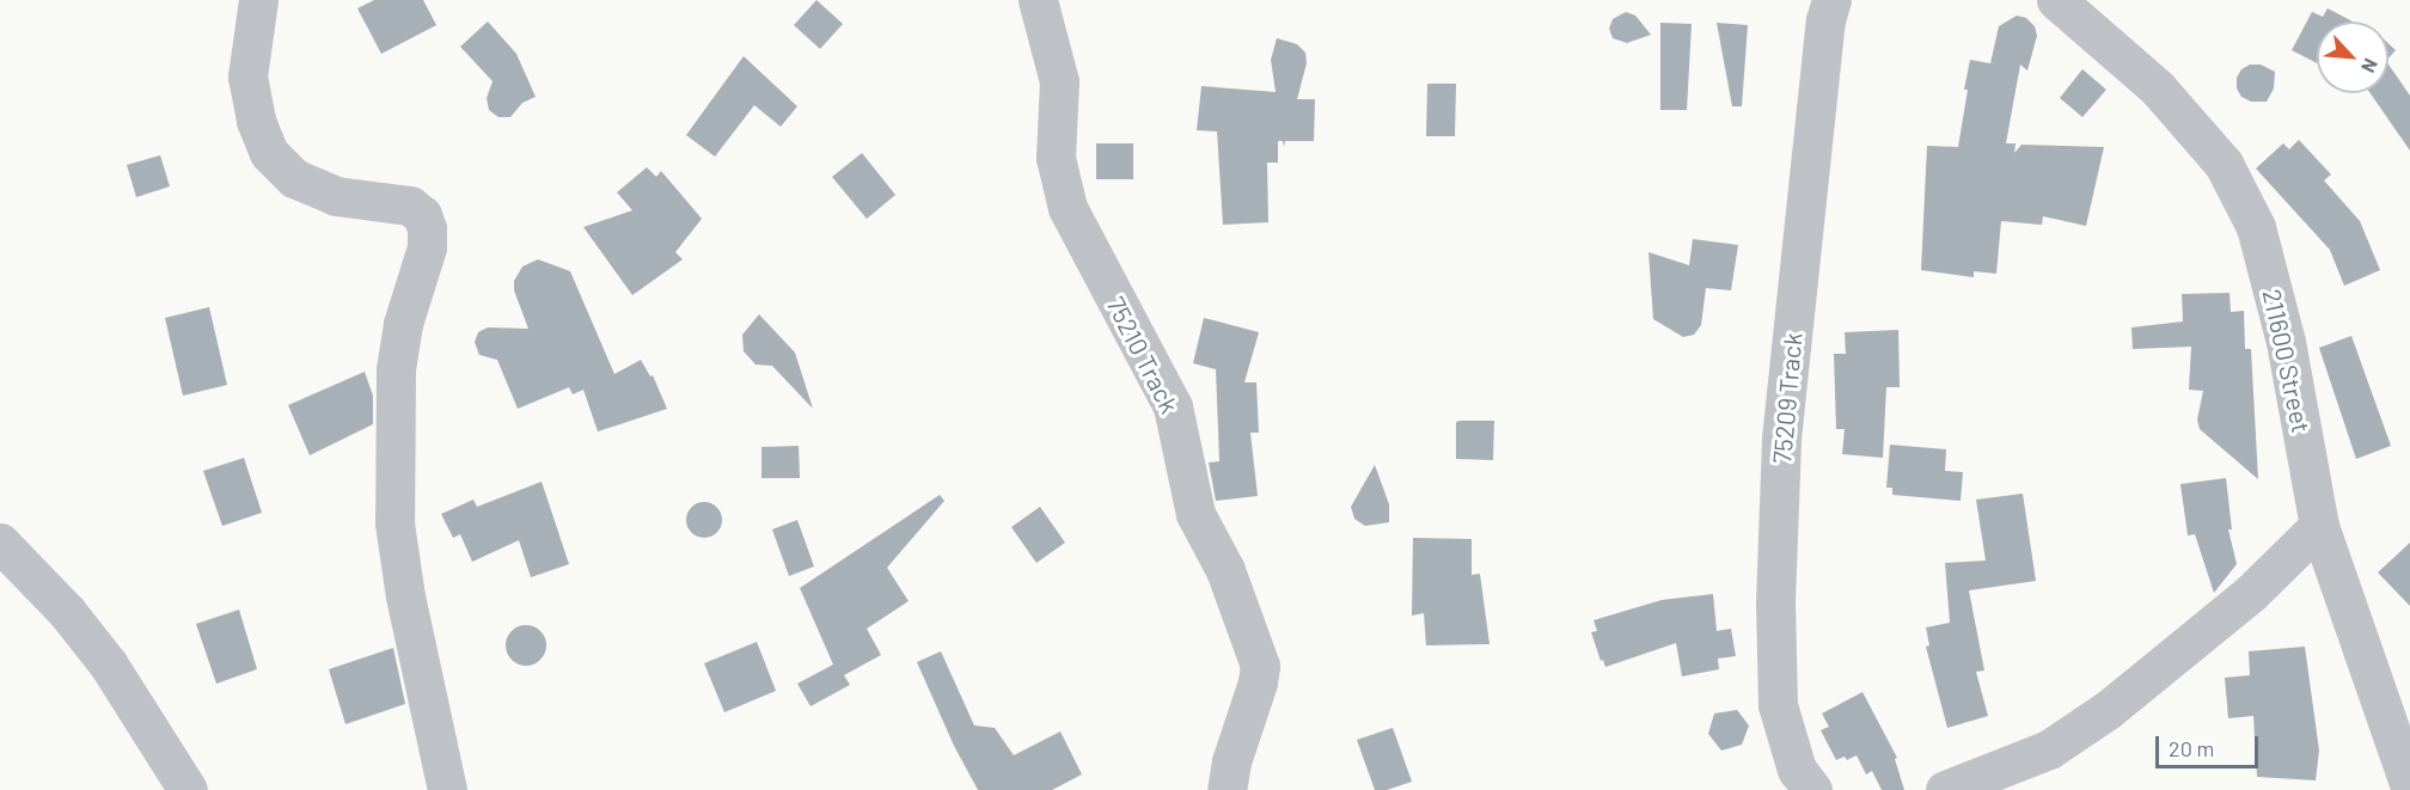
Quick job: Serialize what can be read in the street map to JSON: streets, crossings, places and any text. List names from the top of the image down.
{
  "streets": {
    "street": ["75210 Track", "211600 Street", "75209 Track"]
  },
  "scale_bar": "20 m",
  "north": "bottom right"
}
